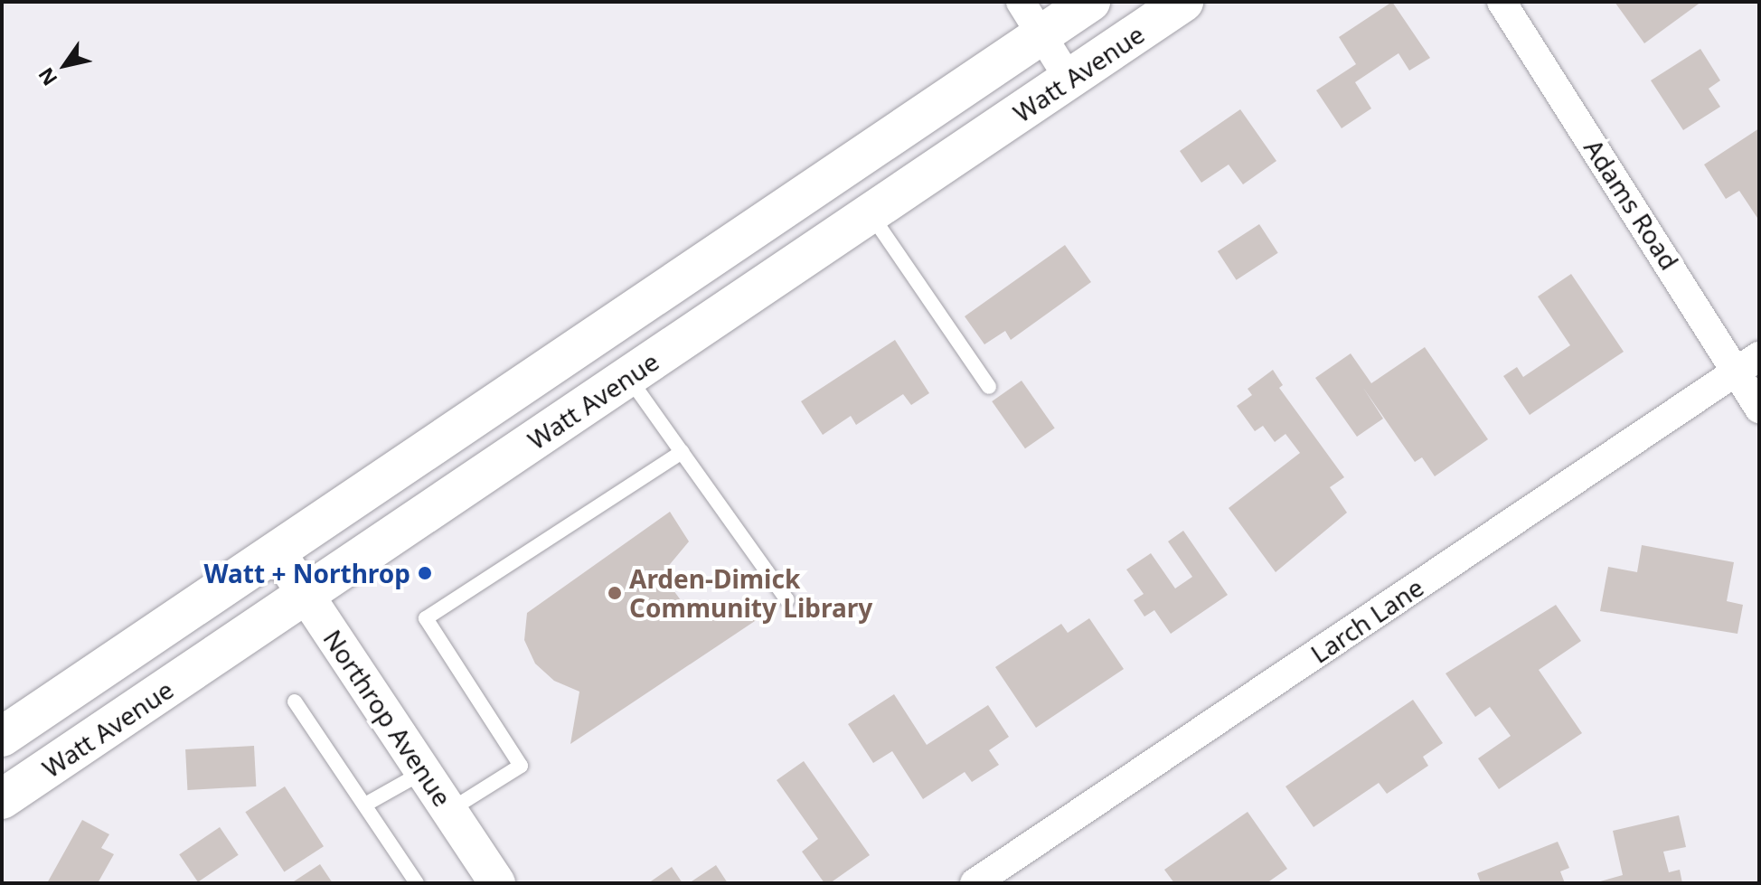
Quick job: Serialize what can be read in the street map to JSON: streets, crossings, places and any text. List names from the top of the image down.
{
  "streets": {
    "main road": ["Watt Avenue"],
    "street": ["Adams Road", "Larch Lane", "Northrop Avenue"]
  },
  "crossings": [
    ["Watt Avenue", "Northrop Avenue"],
    ["Adams Road", "Larch Lane"]
  ],
  "places": ["Watt + Northrop", "Arden-Dimick Community Library"],
  "north": "bottom left"
}
